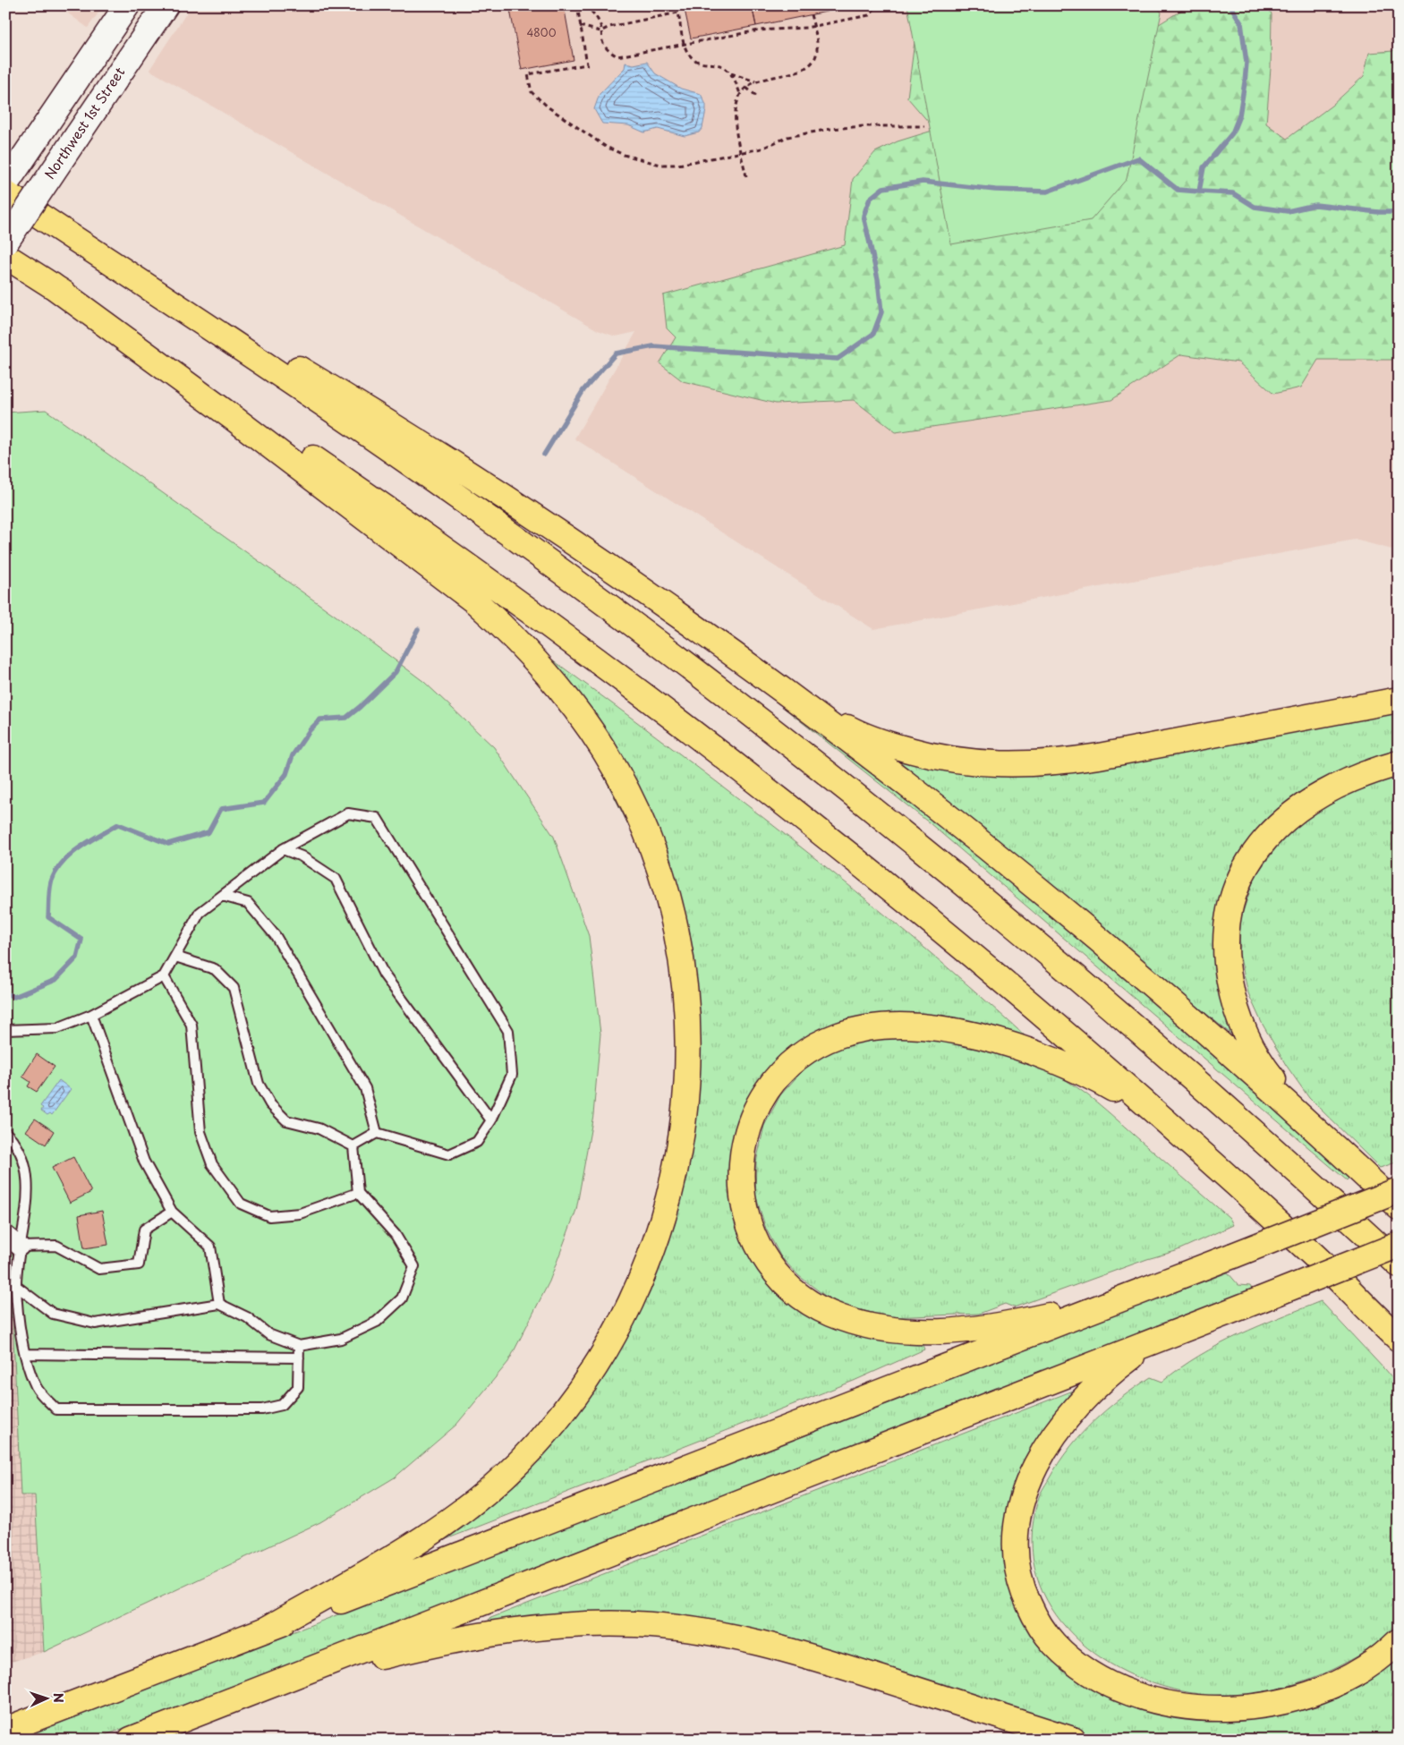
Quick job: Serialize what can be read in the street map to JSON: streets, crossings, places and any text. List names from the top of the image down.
{
  "streets": {
    "main road": ["Northwest 1st Street"]
  },
  "house_numbers": ["4800"],
  "north": "right"
}
